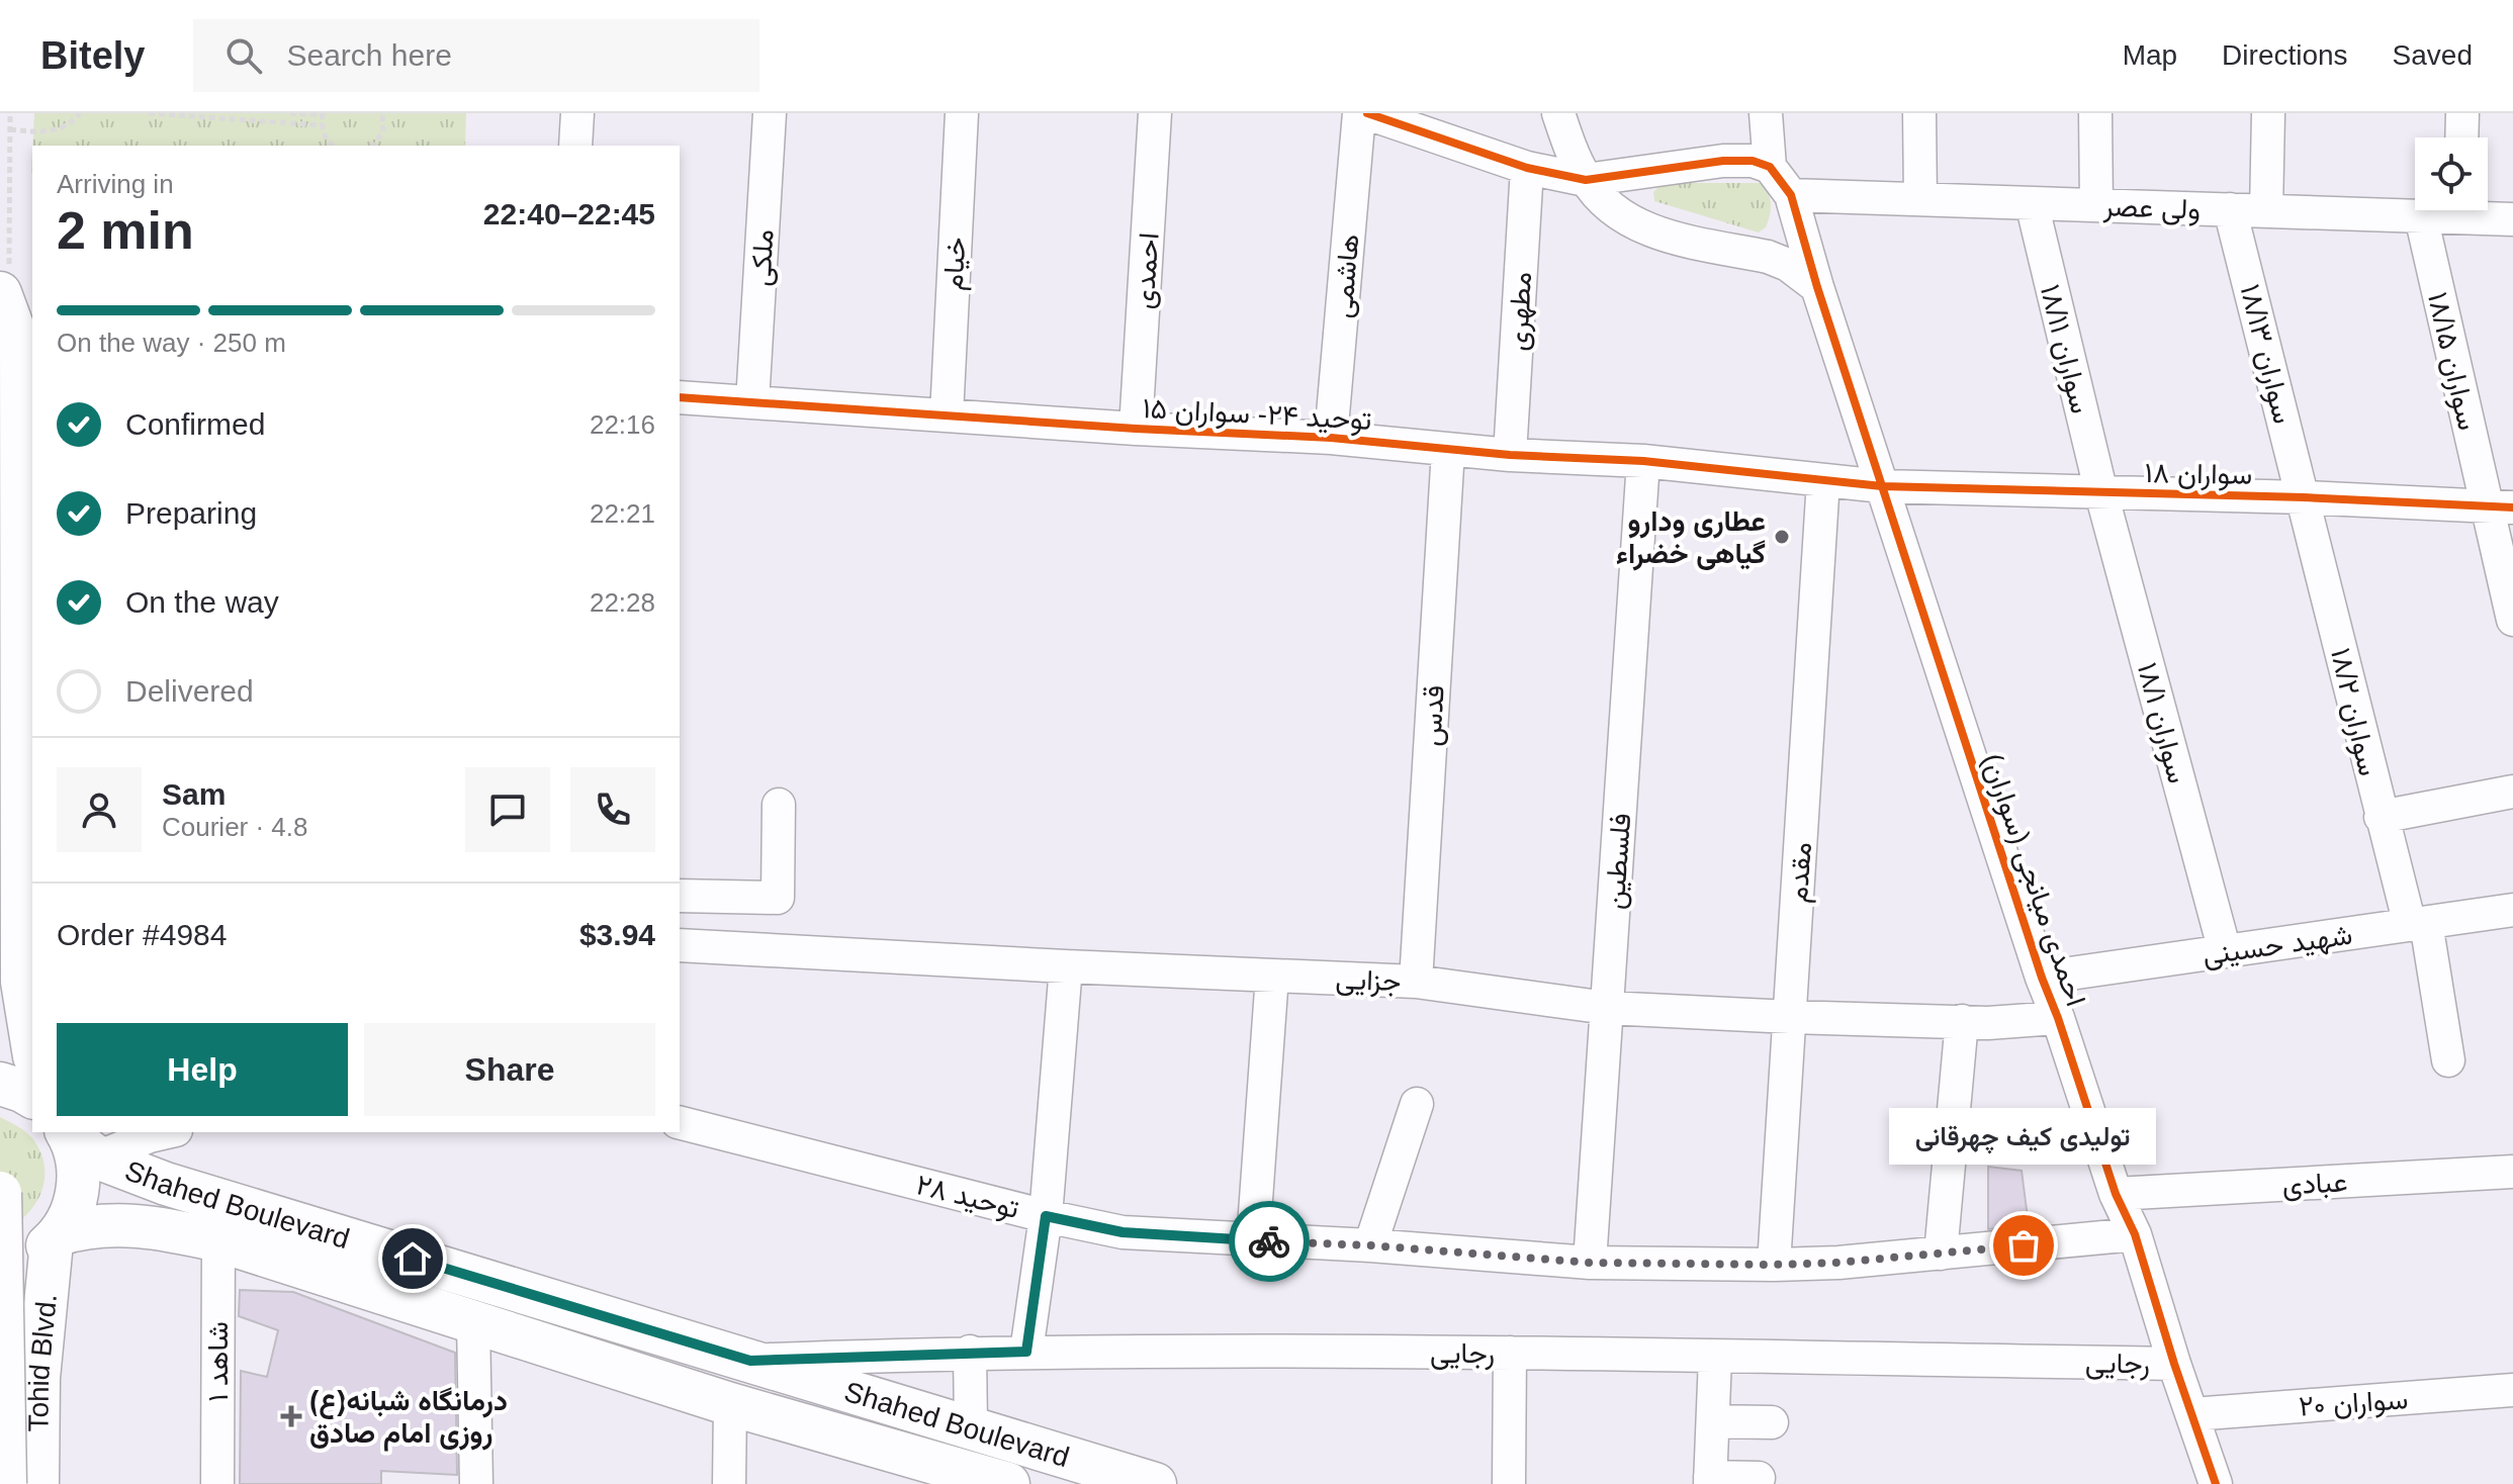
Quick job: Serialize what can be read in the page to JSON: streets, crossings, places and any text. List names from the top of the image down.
{
  "streets": {
    "main road": ["Shahed Boulevard", "Tohid Blvd."],
    "street": [
      "ولی عصر",
      "ملکی",
      "خیام",
      "احمدی",
      "هاشمی",
      "مطهری",
      "سواران ۱۸/۱۱",
      "سواران ۱۸/۱۳",
      "سواران ۱۸/۱۵",
      "توحید ۲۴- سواران ۱۵",
      "سواران ۱۸",
      "سواران ۱۸/۲",
      "قدس",
      "سواران ۱۸/۱",
      "فلسطین",
      "مقدم",
      "احمدی میانجی (سواران)",
      "شهید حسینی",
      "جزایی",
      "عبادی",
      "توحید ۲۸",
      "رجایی",
      "شاهد ۱",
      "سواران ۲۰"
    ]
  },
  "crossings": [
    ["ولی عصر", "سواران ۱۸/۱۱"],
    ["ولی عصر", "سواران ۱۸/۱۳"],
    ["ولی عصر", "سواران ۱۸/۱۵"],
    ["ولی عصر", "احمدی میانجی (سواران)"],
    ["ملکی", "توحید ۲۴- سواران ۱۵"],
    ["خیام", "توحید ۲۴- سواران ۱۵"],
    ["احمدی", "توحید ۲۴- سواران ۱۵"],
    ["هاشمی", "توحید ۲۴- سواران ۱۵"],
    ["مطهری", "توحید ۲۴- سواران ۱۵"],
    ["سواران ۱۸/۱۱", "سواران ۱۸"],
    ["سواران ۱۸/۱۱", "سواران ۱۸/۱"],
    ["سواران ۱۸/۱۳", "سواران ۱۸"],
    ["سواران ۱۸/۱۳", "سواران ۱۸/۲"],
    ["سواران ۱۸/۱۵", "سواران ۱۸"],
    ["توحید ۲۴- سواران ۱۵", "سواران ۱۸"],
    ["توحید ۲۴- سواران ۱۵", "قدس"],
    ["توحید ۲۴- سواران ۱۵", "فلسطین"],
    ["توحید ۲۴- سواران ۱۵", "مقدم"],
    ["توحید ۲۴- سواران ۱۵", "احمدی میانجی (سواران)"],
    ["سواران ۱۸", "سواران ۱۸/۲"],
    ["سواران ۱۸", "سواران ۱۸/۱"],
    ["سواران ۱۸", "احمدی میانجی (سواران)"],
    ["سواران ۱۸/۲", "شهید حسینی"],
    ["قدس", "جزایی"],
    ["سواران ۱۸/۱", "شهید حسینی"],
    ["فلسطین", "جزایی"],
    ["فلسطین", "توحید ۲۸"],
    ["مقدم", "جزایی"],
    ["مقدم", "توحید ۲۸"],
    ["احمدی میانجی (سواران)", "شهید حسینی"],
    ["احمدی میانجی (سواران)", "جزایی"],
    ["احمدی میانجی (سواران)", "عبادی"],
    ["احمدی میانجی (سواران)", "توحید ۲۸"],
    ["احمدی میانجی (سواران)", "رجایی"],
    ["احمدی میانجی (سواران)", "سواران ۲۰"],
    ["Shahed Boulevard", "رجایی"],
    ["Shahed Boulevard", "شاهد ۱"],
    ["Shahed Boulevard", "Tohid Blvd."]
  ],
  "places": {
    "other": ["عطاری ودارو گیاهی خضراء", "تولیدی کیف چهرقانی"],
    "health": ["(ع)درمانگاه شبانه روزی امام صادق"]
  },
  "page": {
    "header": "Bitely",
    "search": "Search here",
    "nav": ["Map", "Directions", "Saved"],
    "heading": ["2 min", "Arriving in", "22:40–22:45"],
    "panel": [
      "Sam",
      "Courier · 4.8",
      "Order #4984",
      "$3.94"
    ],
    "bar": "On the way · 250 m",
    "list": [
      ["Confirmed", "22:16"],
      ["Preparing", "22:21"],
      ["On the way", "22:28"],
      "Delivered"
    ],
    "buttons": ["Help", "Share"],
    "bubble": "تولیدی کیف چهرقانی"
  }
}
